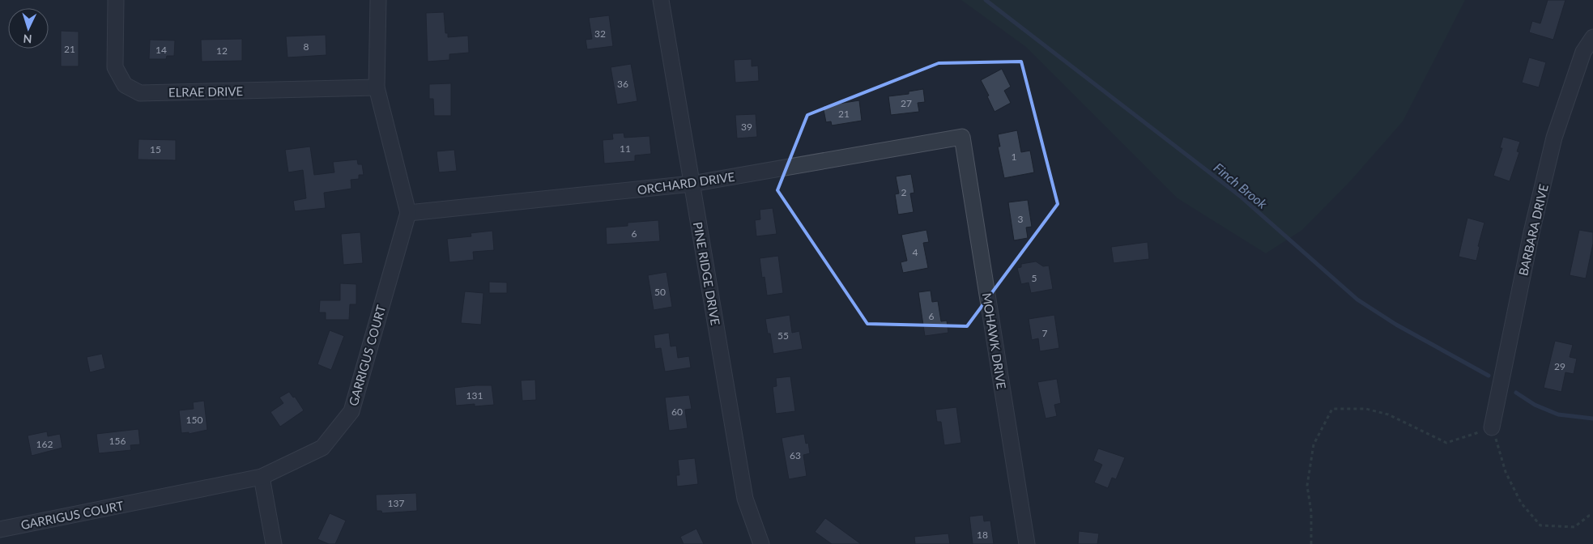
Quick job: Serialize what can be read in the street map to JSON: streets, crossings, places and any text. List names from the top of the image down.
{
  "streets": {
    "street": [
      "ELRAE DRIVE",
      "ORCHARD DRIVE",
      "BARBARA DRIVE",
      "PINE RIDGE DRIVE",
      "MOHAWK DRIVE",
      "GARRIGUS COURT"
    ]
  },
  "crossings": [
    ["ORCHARD DRIVE", "PINE RIDGE DRIVE"],
    ["ORCHARD DRIVE", "MOHAWK DRIVE"],
    ["ORCHARD DRIVE", "GARRIGUS COURT"]
  ],
  "water": ["Finch Brook"],
  "house_numbers": [
    "32",
    "8",
    "21",
    "14",
    "12",
    "36",
    "27",
    "21",
    "39",
    "11",
    "15",
    "1",
    "2",
    "3",
    "6",
    "4",
    "5",
    "50",
    "6",
    "7",
    "55",
    "29",
    "131",
    "60",
    "150",
    "156",
    "162",
    "63",
    "137",
    "18"
  ],
  "north": "bottom"
}
